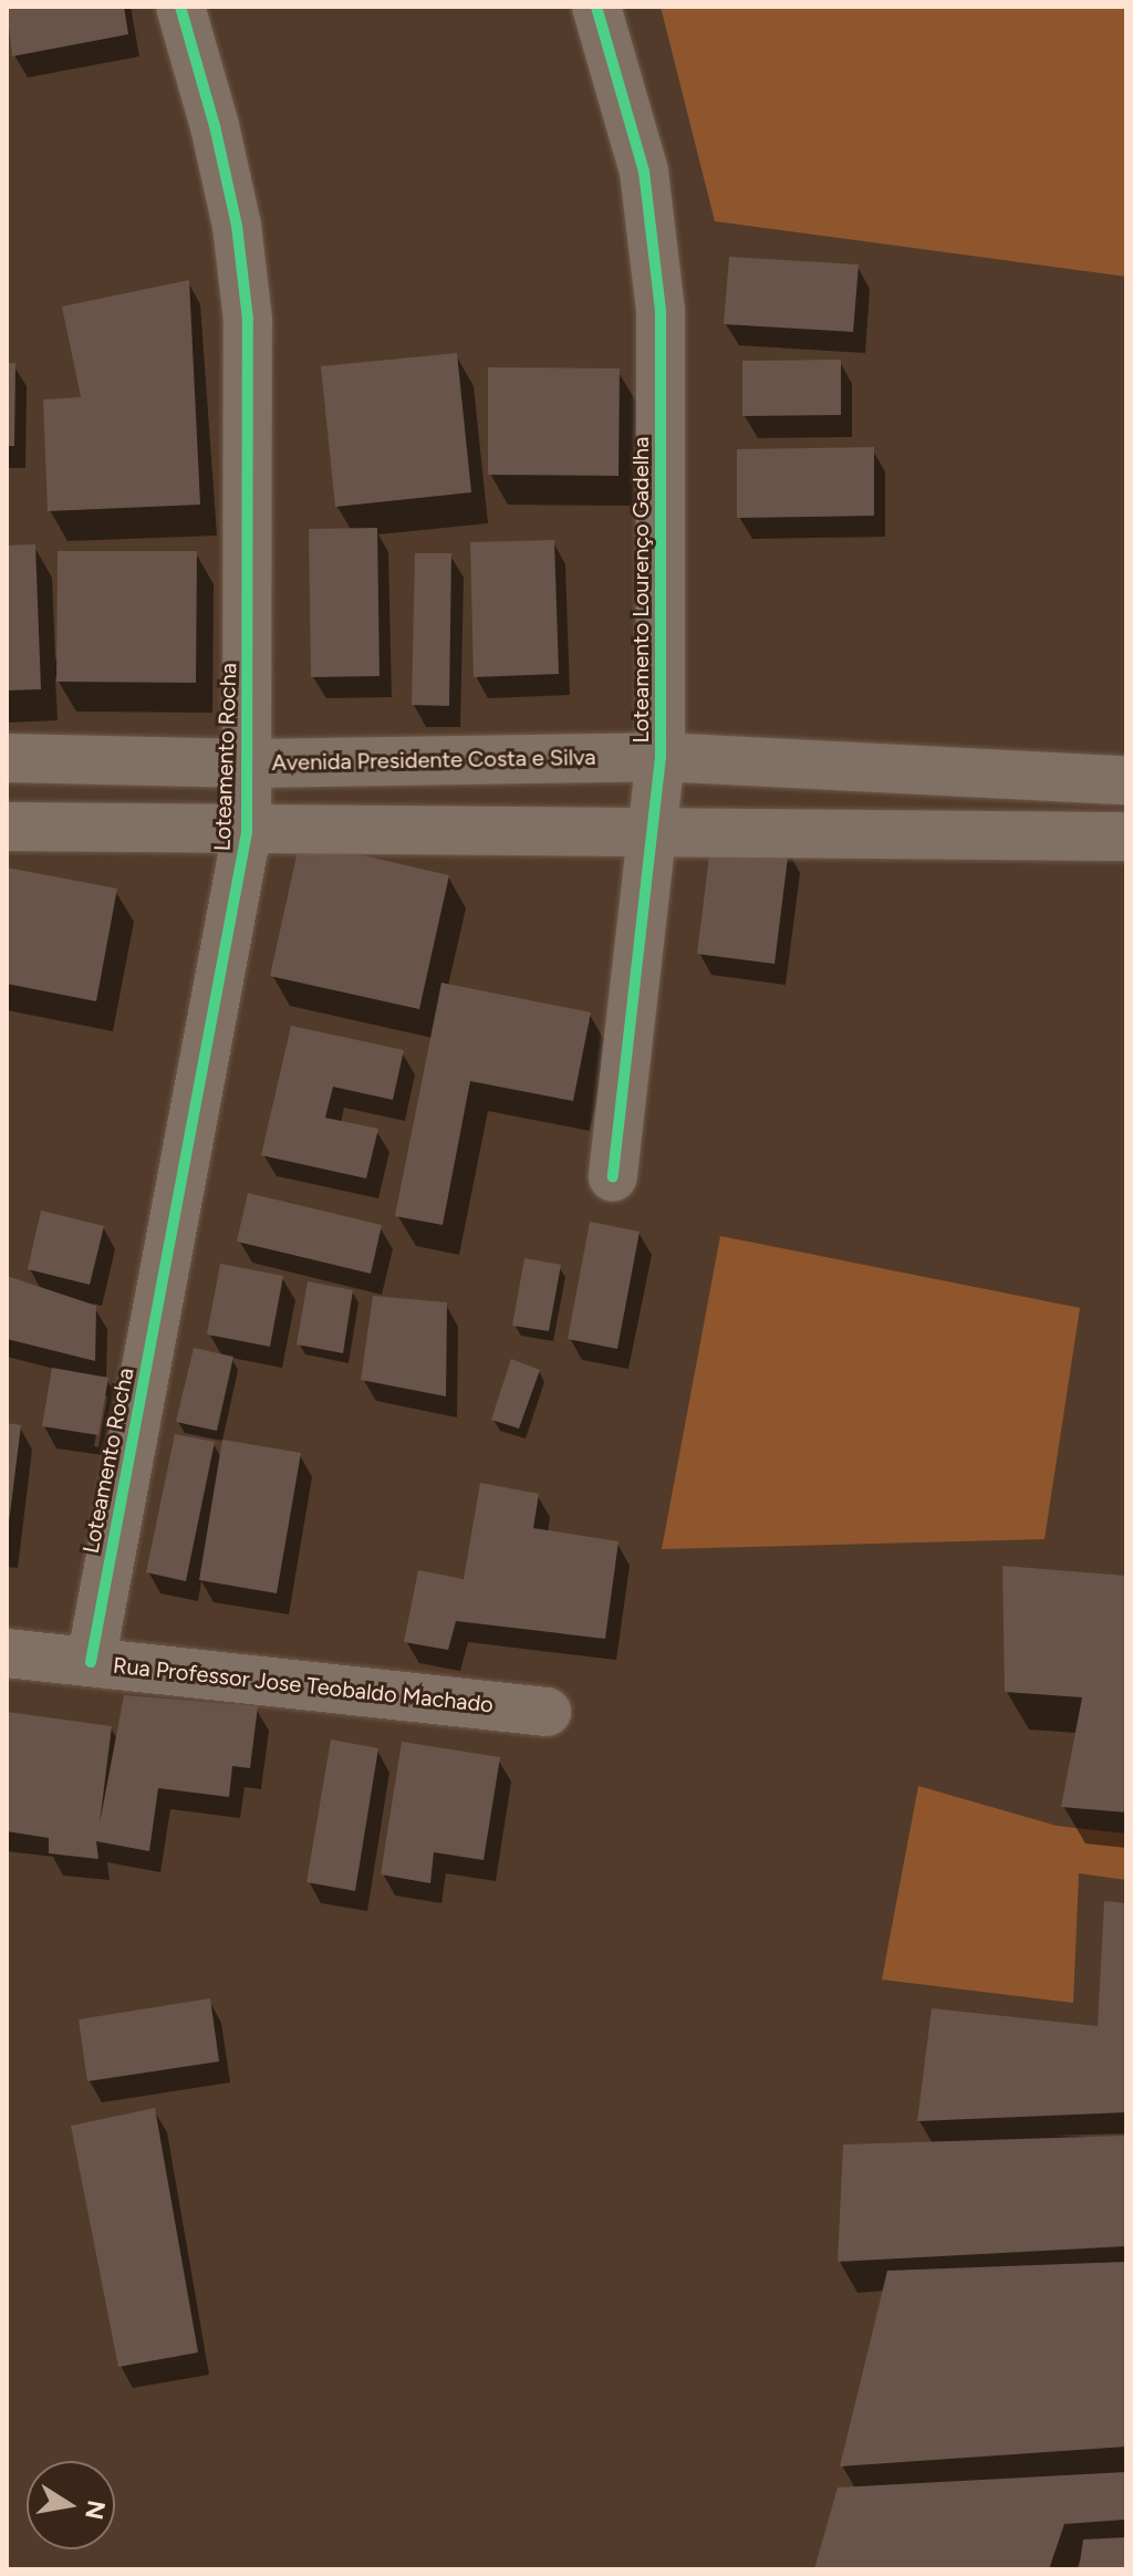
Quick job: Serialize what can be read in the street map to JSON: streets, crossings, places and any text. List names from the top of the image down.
{
  "streets": {
    "street": [
      "Loteamento Lourenço Gadelha",
      "Loteamento Rocha",
      "Avenida Presidente Costa e Silva",
      "Rua Professor Jose Teobaldo Machado"
    ]
  },
  "crossings": [
    ["Loteamento Lourenço Gadelha", "Avenida Presidente Costa e Silva"],
    ["Loteamento Rocha", "Avenida Presidente Costa e Silva"],
    ["Loteamento Rocha", "Rua Professor Jose Teobaldo Machado"]
  ],
  "north": "right"
}
